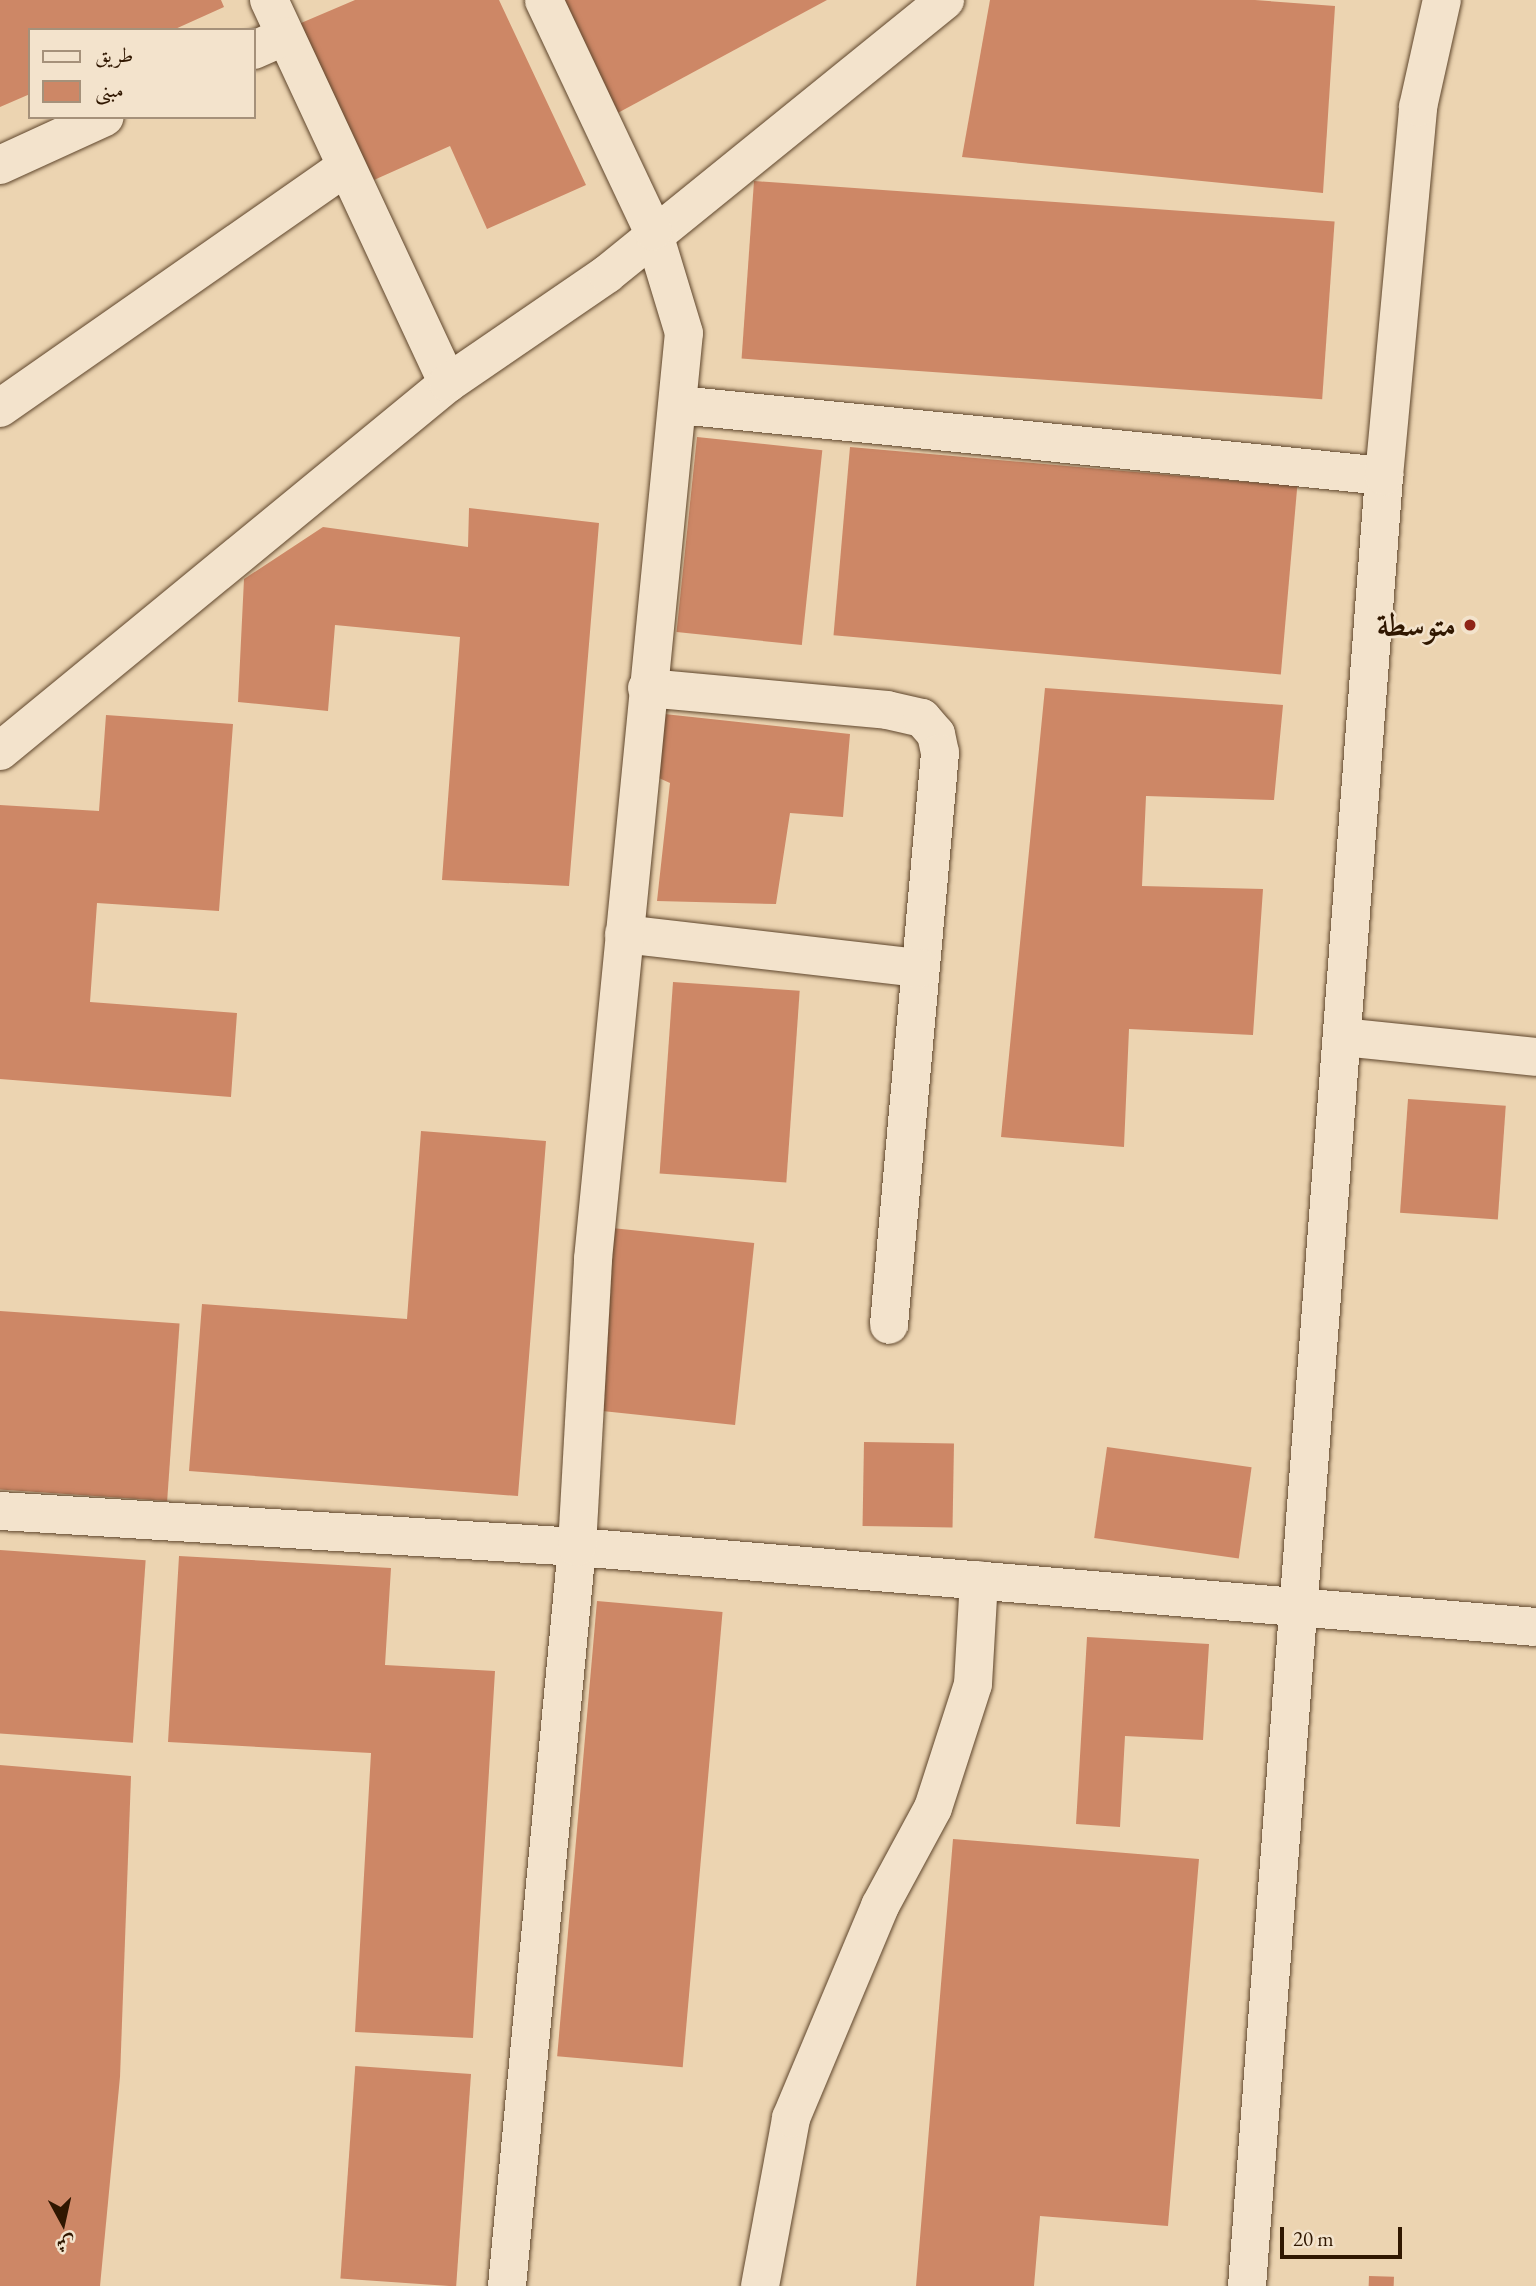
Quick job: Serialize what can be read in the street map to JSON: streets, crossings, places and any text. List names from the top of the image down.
{
  "places": ["متوسطة"],
  "legend": ["طريق", "مبنى"],
  "scale_bar": "20 m",
  "north": "bottom"
}
